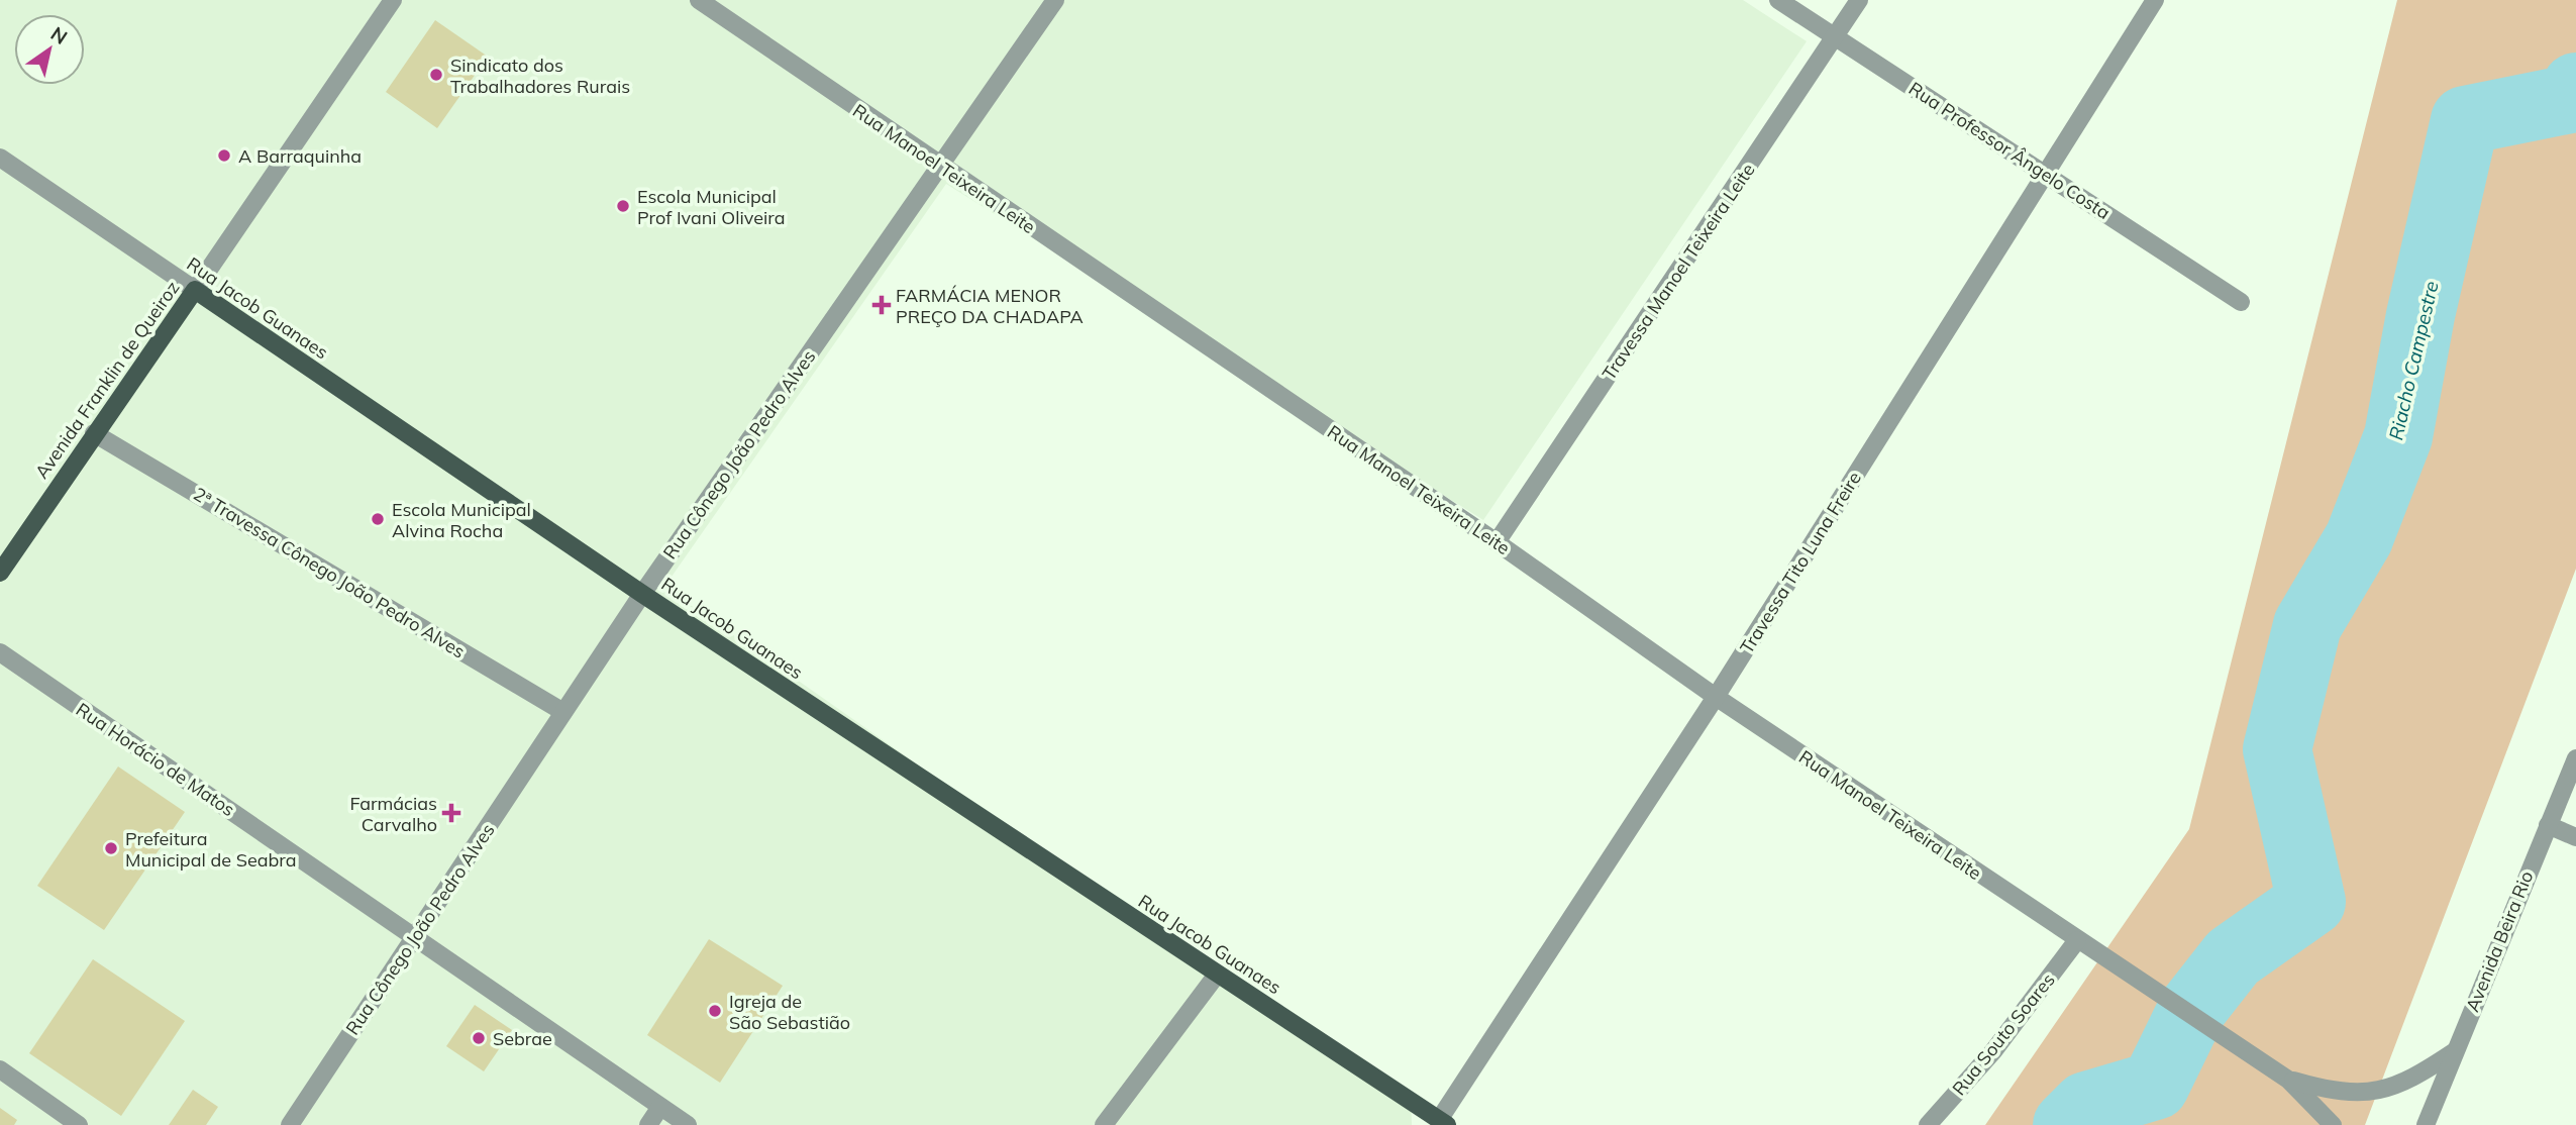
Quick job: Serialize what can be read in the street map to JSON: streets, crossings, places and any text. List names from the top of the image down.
{
  "streets": {
    "main road": ["Rua Jacob Guanaes", "Avenida Franklin de Queiroz"],
    "street": [
      "Rua Professor Ângelo Costa",
      "Rua Manoel Teixeira Leite",
      "Travessa Manoel Teixeira Leite",
      "Rua Cônego João Pedro Alves",
      "Travessa Tito Luna Freire",
      "2ª Travessa Cônego João Pedro Alves",
      "Rua Horácio de Matos",
      "Avenida Beira Rio",
      "Rua Souto Soares"
    ]
  },
  "crossings": [
    ["Rua Professor Ângelo Costa", "Travessa Manoel Teixeira Leite"],
    ["Rua Professor Ângelo Costa", "Travessa Tito Luna Freire"],
    ["Rua Manoel Teixeira Leite", "Travessa Manoel Teixeira Leite"],
    ["Rua Manoel Teixeira Leite", "Rua Cônego João Pedro Alves"],
    ["Rua Manoel Teixeira Leite", "Travessa Tito Luna Freire"],
    ["Rua Manoel Teixeira Leite", "Rua Souto Soares"],
    ["Rua Jacob Guanaes", "Avenida Franklin de Queiroz"],
    ["Rua Jacob Guanaes", "Rua Cônego João Pedro Alves"],
    ["Rua Jacob Guanaes", "Travessa Tito Luna Freire"],
    ["Avenida Franklin de Queiroz", "2ª Travessa Cônego João Pedro Alves"],
    ["Rua Cônego João Pedro Alves", "2ª Travessa Cônego João Pedro Alves"],
    ["Rua Cônego João Pedro Alves", "Rua Horácio de Matos"]
  ],
  "water": ["Riacho Campestre"],
  "places": {
    "other": [
      "Sindicato dos Trabalhadores Rurais",
      "A Barraquinha",
      "Escola Municipal Prof Ivani Oliveira",
      "Escola Municipal Alvina Rocha",
      "Prefeitura Municipal de Seabra",
      "Igreja de São Sebastião",
      "Sebrae"
    ],
    "health": ["FARMÁCIA MENOR PREÇO DA CHADAPA", "Farmácias Carvalho"]
  },
  "north": "top right"
}
